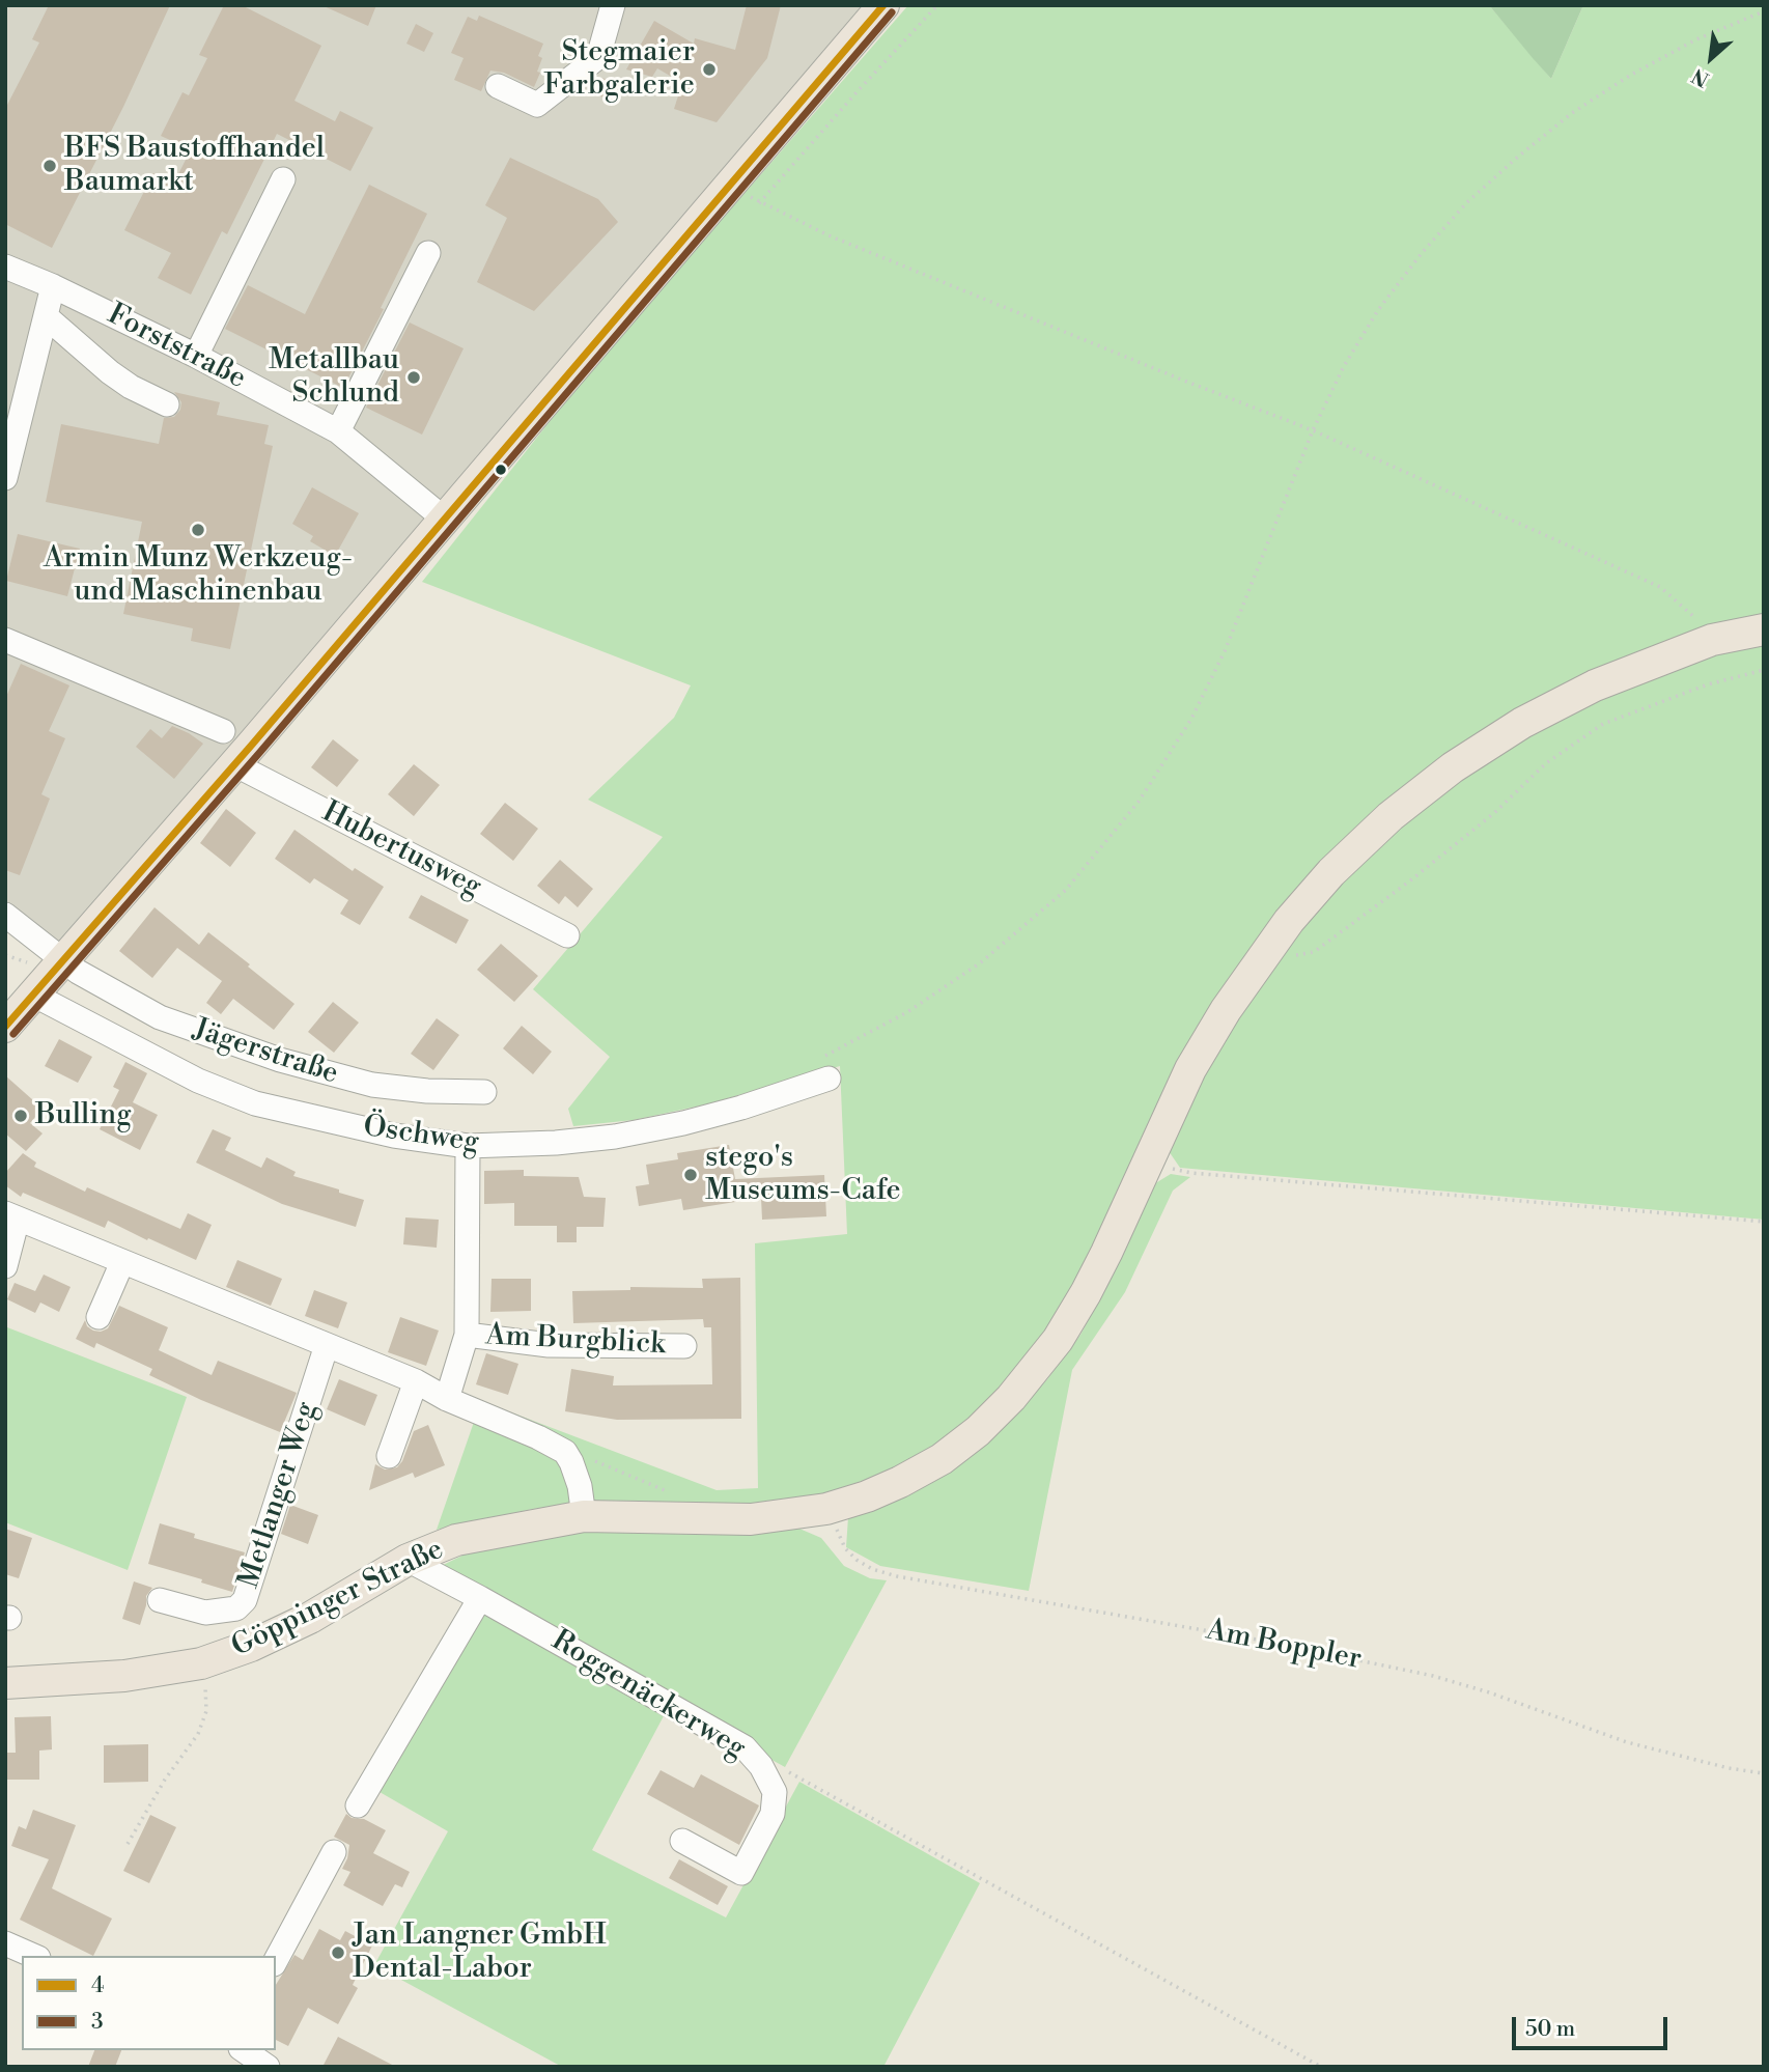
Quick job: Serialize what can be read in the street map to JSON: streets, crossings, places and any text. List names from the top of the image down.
{
  "streets": {
    "main road": ["Göppinger Straße"],
    "street": [
      "Forststraße",
      "Hubertusweg",
      "Jägerstraße",
      "Öschweg",
      "Am Burgblick",
      "Metlanger Weg",
      "Roggenäckerweg"
    ],
    "path": ["Am Boppler"]
  },
  "crossings": [
    ["Öschweg", "Am Burgblick"],
    ["Göppinger Straße", "Am Boppler"],
    ["Göppinger Straße", "Roggenäckerweg"]
  ],
  "places": [
    "Stegmaier Farbgalerie",
    "BFS Baustoffhandel Baumarkt",
    "Metallbau Schlund",
    "Armin Munz Werkzeug- und Maschinenbau",
    "Bulling",
    "stego's Museums-Cafe",
    "Jan Langner GmbH Dental-Labor"
  ],
  "lines": ["transit line 4", "transit line 3"],
  "legend": ["4", "3"],
  "scale_bar": "50 m",
  "north": "bottom left"
}
